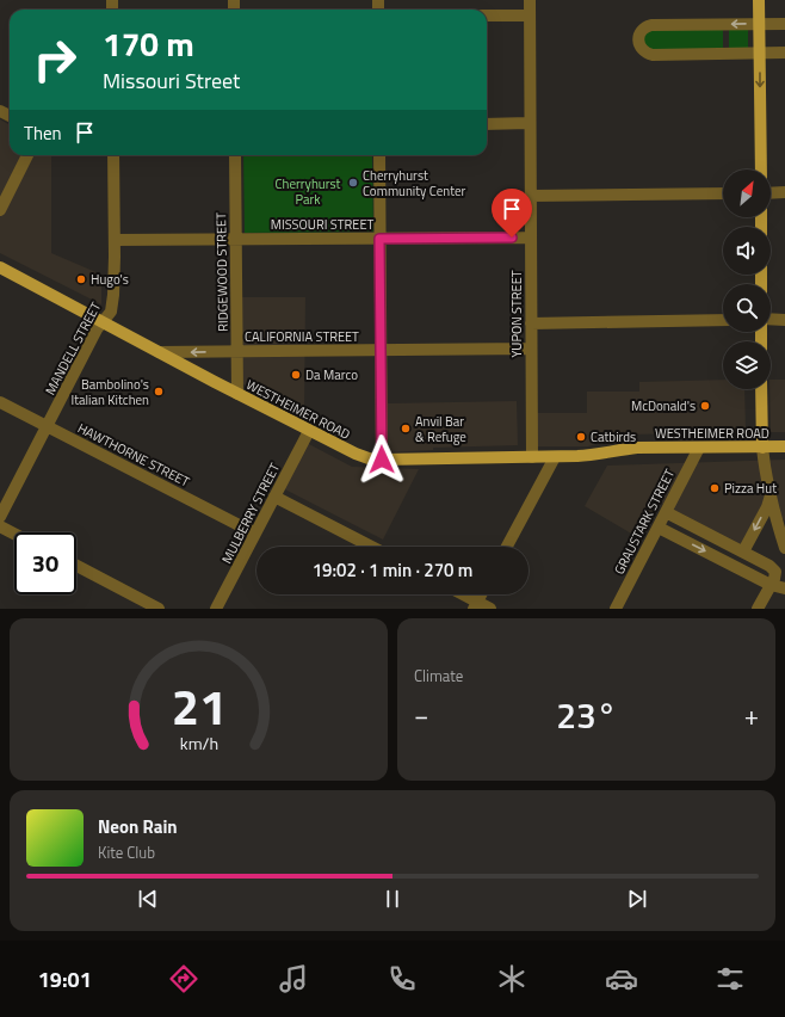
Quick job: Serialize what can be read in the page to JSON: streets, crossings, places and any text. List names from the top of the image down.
{
  "streets": {
    "main road": ["WESTHEIMER ROAD"],
    "street": [
      "MISSOURI STREET",
      "RIDGEWOOD STREET",
      "YUPON STREET",
      "CALIFORNIA STREET",
      "MANDELL STREET",
      "HAWTHORNE STREET",
      "MULBERRY STREET",
      "GRAUSTARK STREET"
    ]
  },
  "crossings": [
    ["MISSOURI STREET", "RIDGEWOOD STREET"],
    ["MISSOURI STREET", "YUPON STREET"],
    ["MISSOURI STREET", "MANDELL STREET"],
    ["RIDGEWOOD STREET", "CALIFORNIA STREET"],
    ["RIDGEWOOD STREET", "WESTHEIMER ROAD"],
    ["YUPON STREET", "CALIFORNIA STREET"],
    ["YUPON STREET", "WESTHEIMER ROAD"],
    ["CALIFORNIA STREET", "WESTHEIMER ROAD"],
    ["MANDELL STREET", "WESTHEIMER ROAD"],
    ["MANDELL STREET", "HAWTHORNE STREET"],
    ["WESTHEIMER ROAD", "MULBERRY STREET"],
    ["WESTHEIMER ROAD", "GRAUSTARK STREET"],
    ["HAWTHORNE STREET", "MULBERRY STREET"]
  ],
  "parks": ["Cherryhurst Park"],
  "places": [
    "Cherryhurst Community Center",
    "Hugo's",
    "Da Marco",
    "Bambolino's Italian Kitchen",
    "McDonald's",
    "Anvil Bar & Refuge",
    "Catbirds",
    "Pizza Hut"
  ],
  "north": "top right",
  "page": {
    "turn": ["170 m", "Missouri Street"],
    "then": "Then",
    "limit": "30",
    "trip": "19:02 · 1 min · 270 m",
    "tile": "Climate",
    "heat": ["−", "23°", "+"],
    "song": ["Neon Rain", "Kite Club"],
    "tabs": "19:01",
    "gauge": ["21", "km/h"]
  }
}
